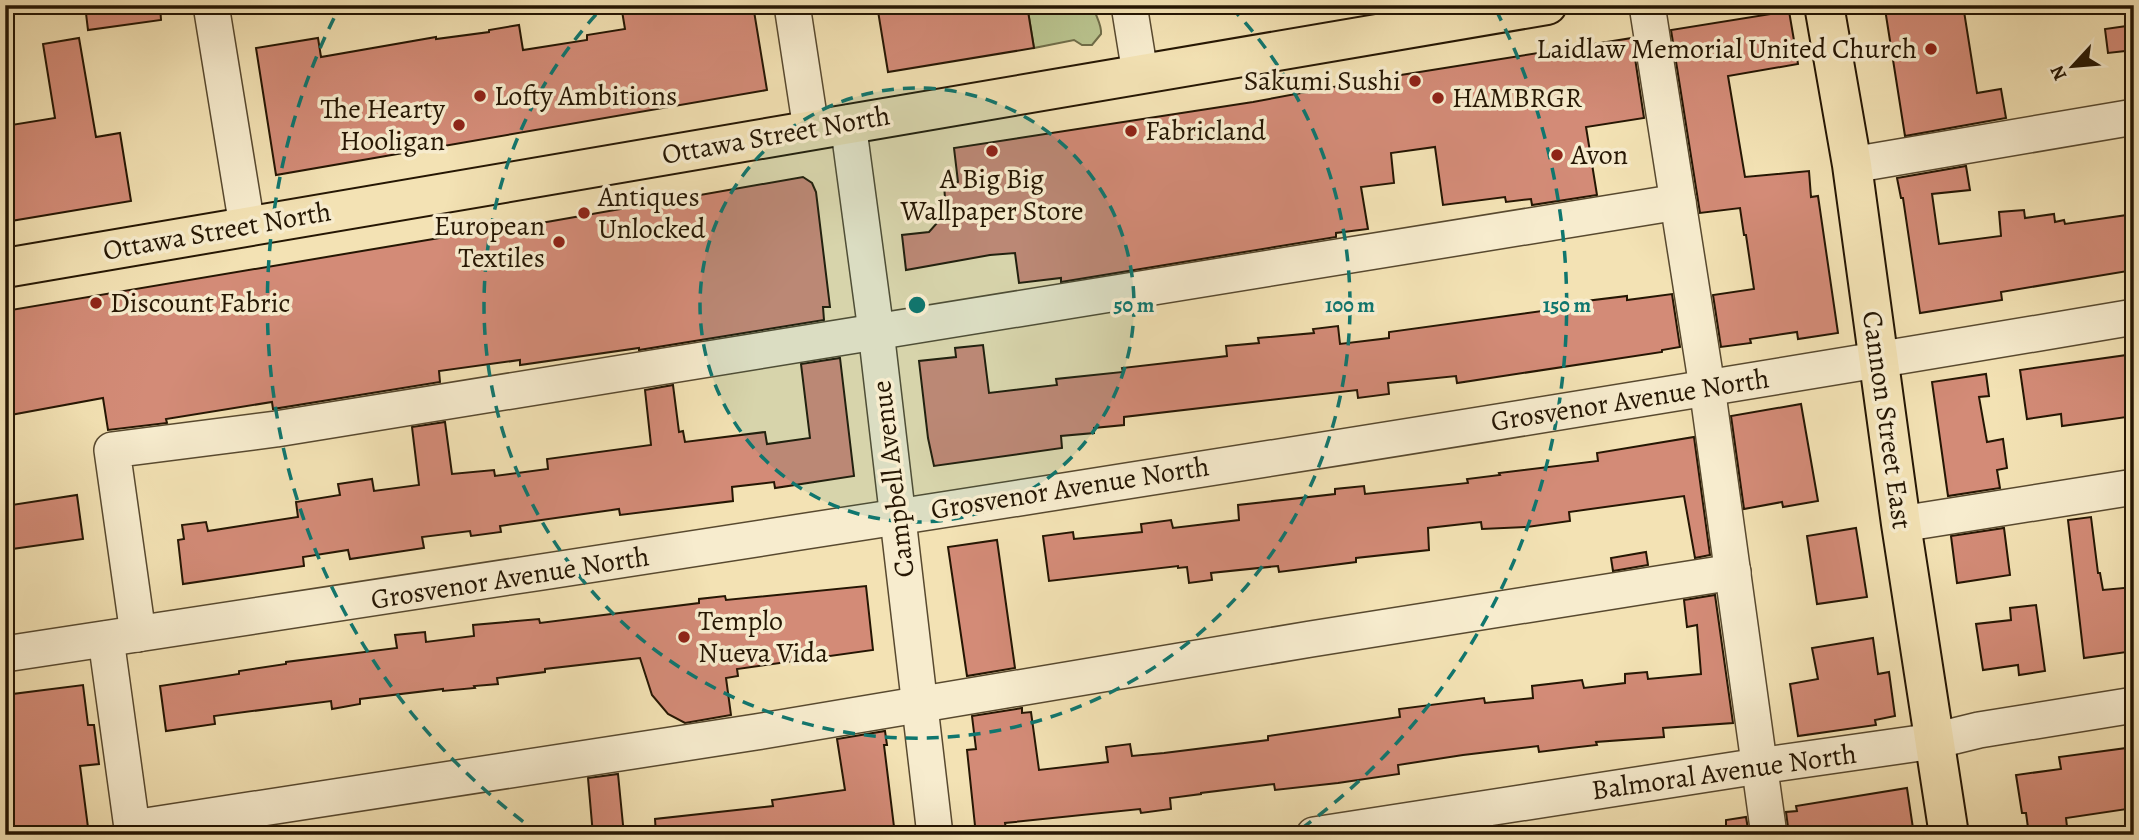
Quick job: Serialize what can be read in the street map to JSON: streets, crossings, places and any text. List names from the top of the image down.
{
  "streets": {
    "main road": ["Ottawa Street North", "Cannon Street East"],
    "street": ["Grosvenor Avenue North", "Campbell Avenue", "Balmoral Avenue North"]
  },
  "crossings": [
    ["Ottawa Street North", "Campbell Avenue"],
    ["Grosvenor Avenue North", "Cannon Street East"],
    ["Grosvenor Avenue North", "Campbell Avenue"],
    ["Cannon Street East", "Balmoral Avenue North"]
  ],
  "places": [
    "Laidlaw Memorial United Church",
    "Sakumi Sushi",
    "Lofty Ambitions",
    "HAMBRGR",
    "The Hearty Hooligan",
    "Fabricland",
    "A Big Big Wallpaper Store",
    "Avon",
    "Antiques Unlocked",
    "European Textiles",
    "Discount Fabric",
    "Templo Nueva Vida"
  ],
  "north": "bottom left",
  "rings": ["50 m", "100 m", "150 m"]
}
